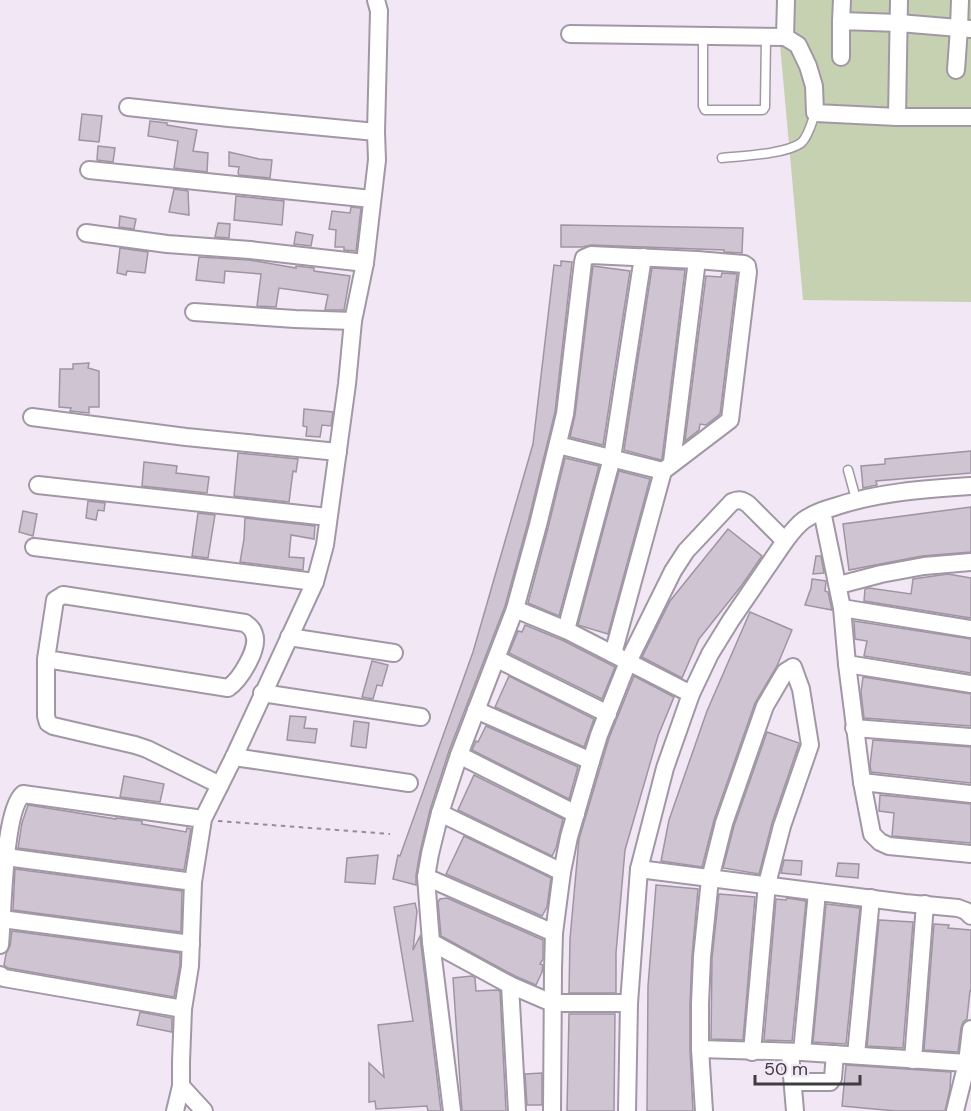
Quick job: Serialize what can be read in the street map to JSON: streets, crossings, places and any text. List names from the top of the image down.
{
  "scale_bar": "50 m"
}
